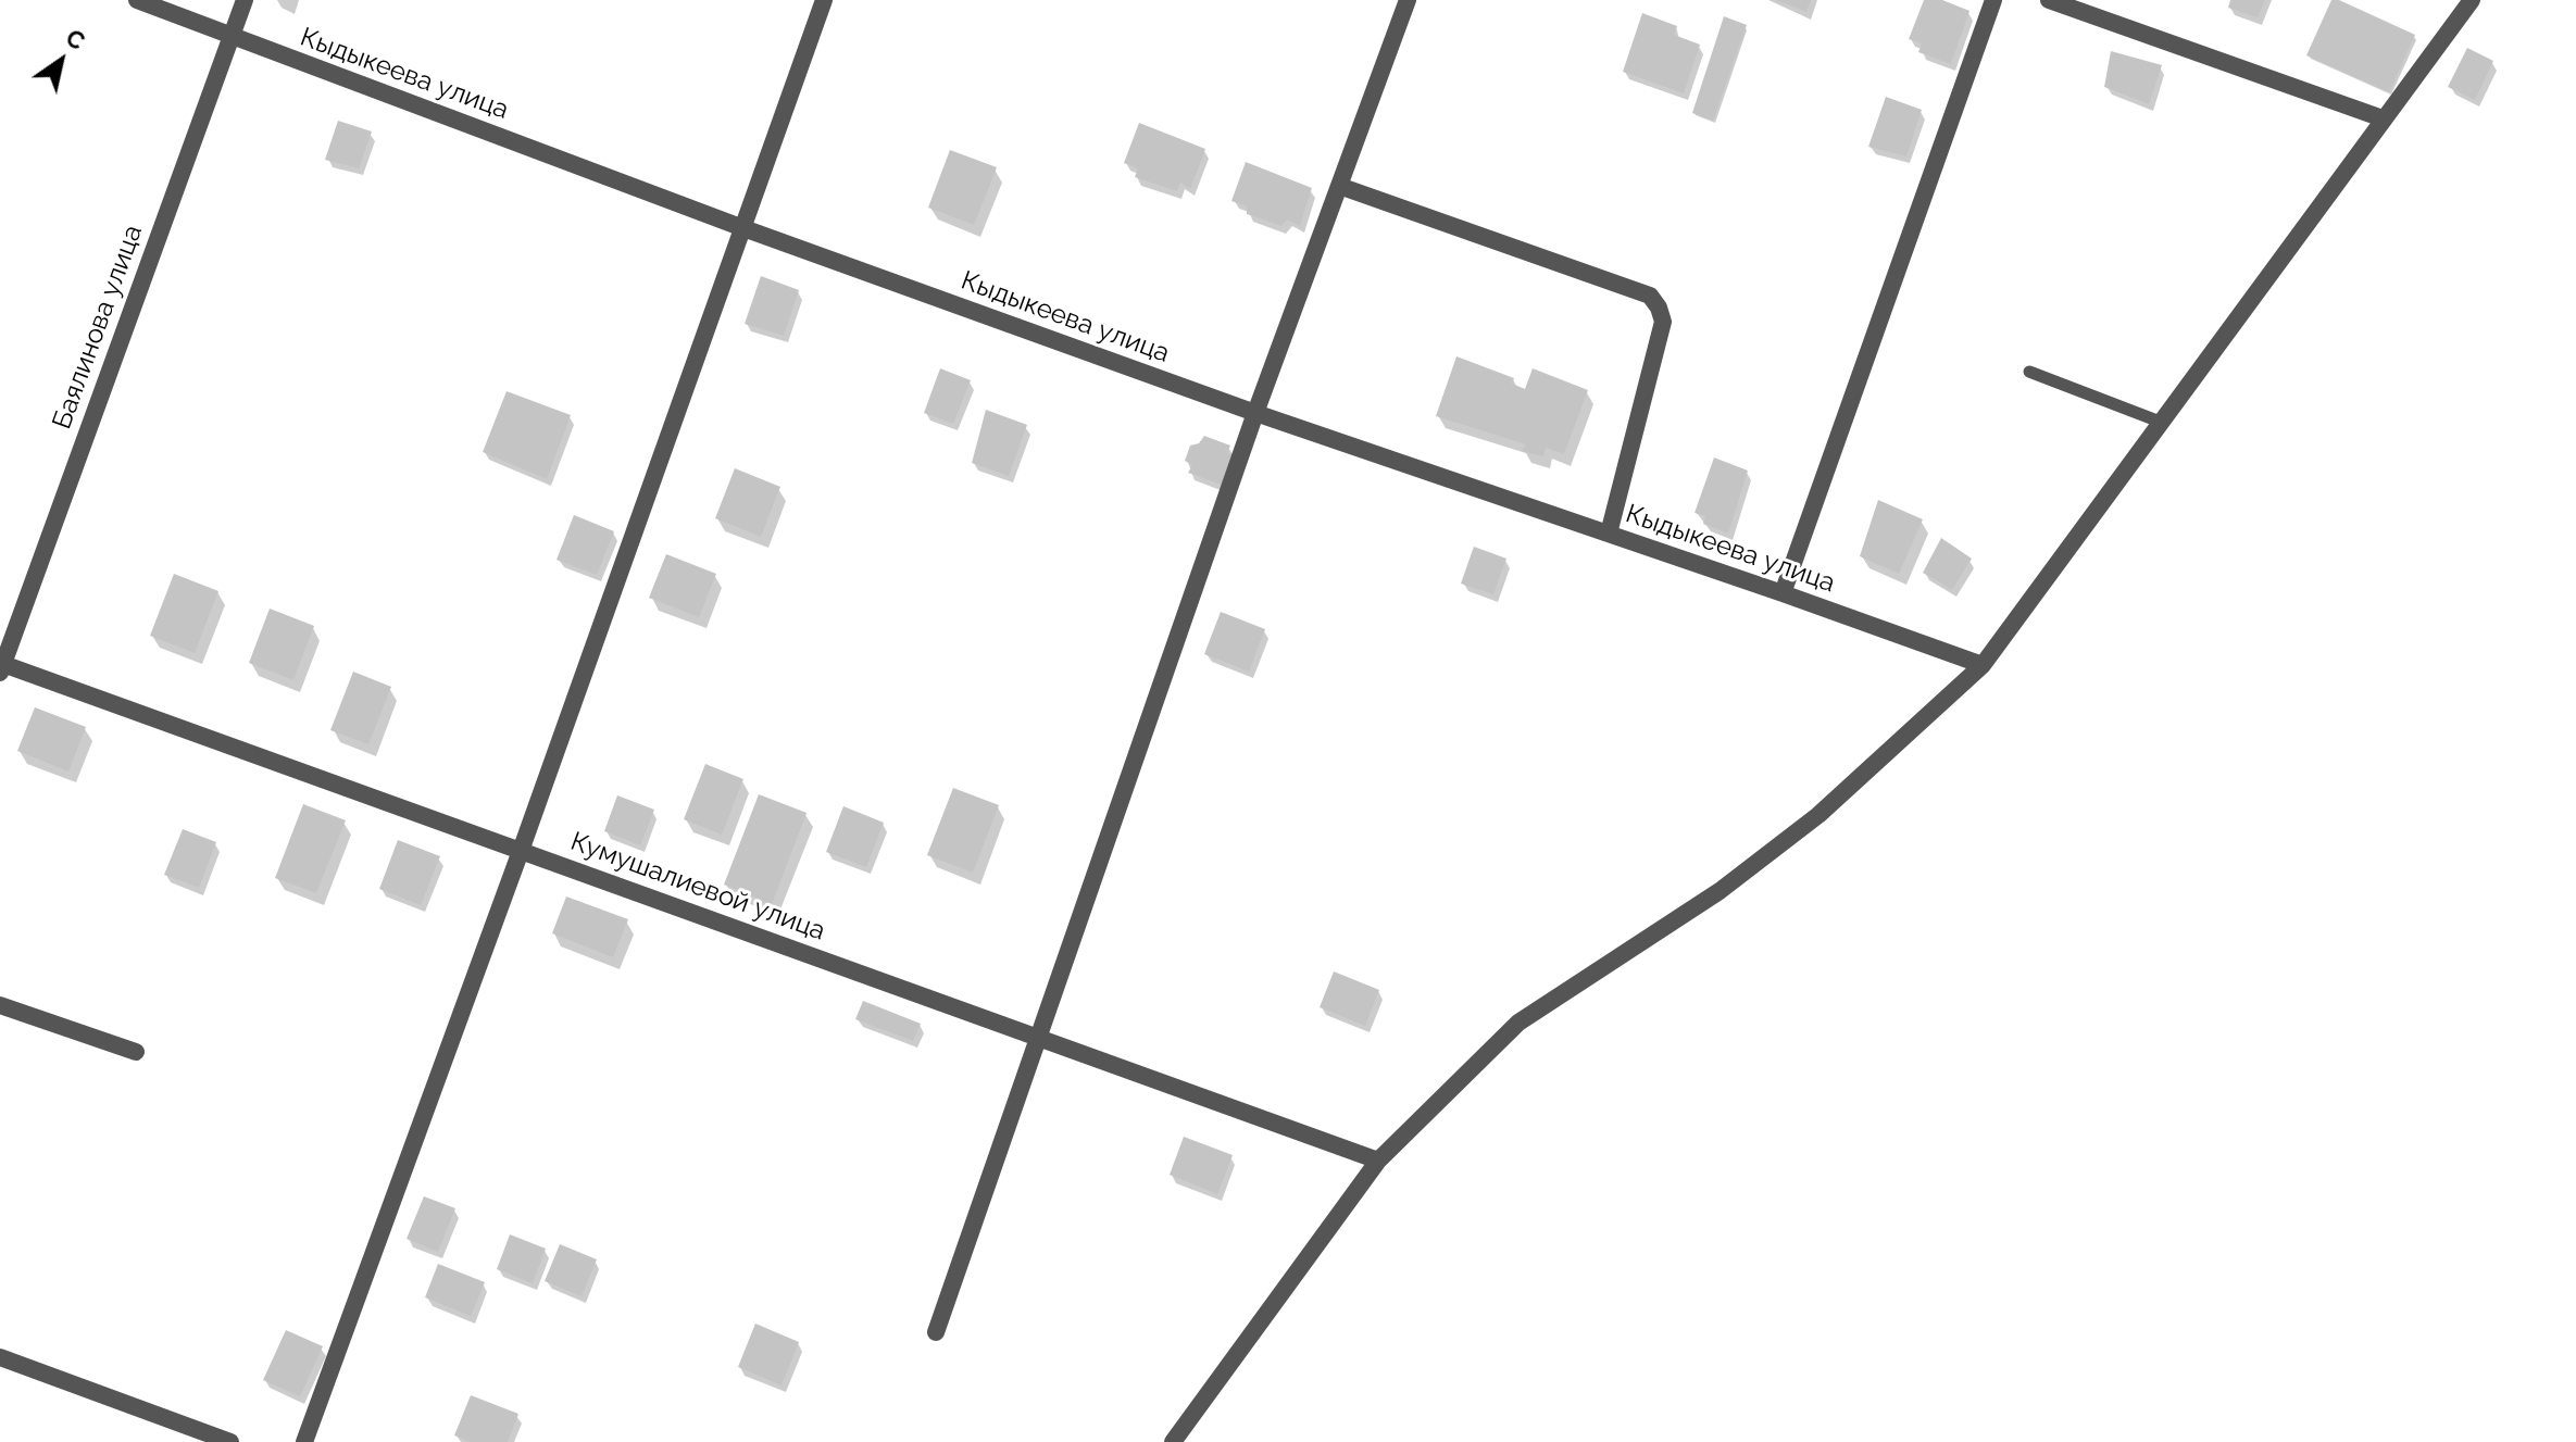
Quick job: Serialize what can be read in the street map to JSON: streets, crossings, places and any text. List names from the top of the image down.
{
  "streets": {
    "street": ["Кыдыкеева улица", "Баялинова улица", "Кумушалиевой улица"]
  },
  "crossings": [
    ["Кыдыкеева улица", "Баялинова улица"],
    ["Баялинова улица", "Кумушалиевой улица"]
  ],
  "north": "top right"
}
